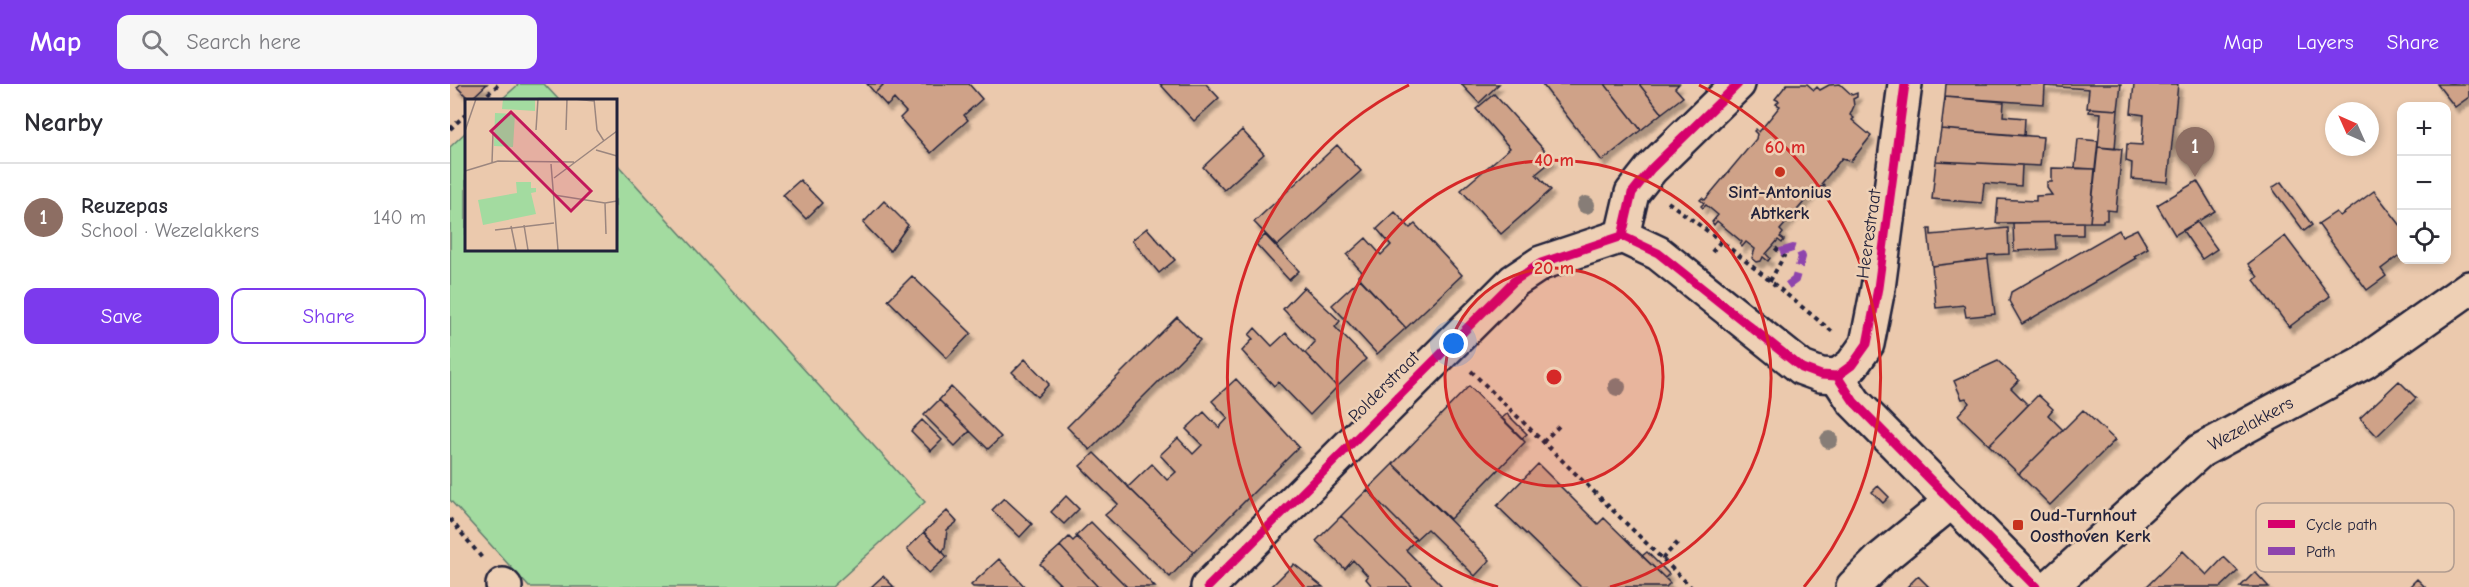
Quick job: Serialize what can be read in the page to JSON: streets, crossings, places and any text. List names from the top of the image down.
{
  "streets": {
    "street": ["Heerestraat", "Polderstraat", "Wezelakkers"]
  },
  "places": {
    "other": ["Sint-Antonius Abtkerk"],
    "transit": ["Oud-Turnhout Oosthoven Kerk"]
  },
  "legend": ["Cycle path", "Path"],
  "north": "top left",
  "page": {
    "header": "Map",
    "search": "Search here",
    "nav": ["Map", "Layers", "Share"],
    "heading": "Nearby",
    "map_buttons": ["+", "−"],
    "pins": "1",
    "list": [
      {
        "mark": "1",
        "name": "Reuzepas",
        "note": "School · Wezelakkers",
        "value": "140 m"
      }
    ],
    "buttons": ["Save", "Share"]
  },
  "rings": ["60 m", "40 m", "20 m"]
}
